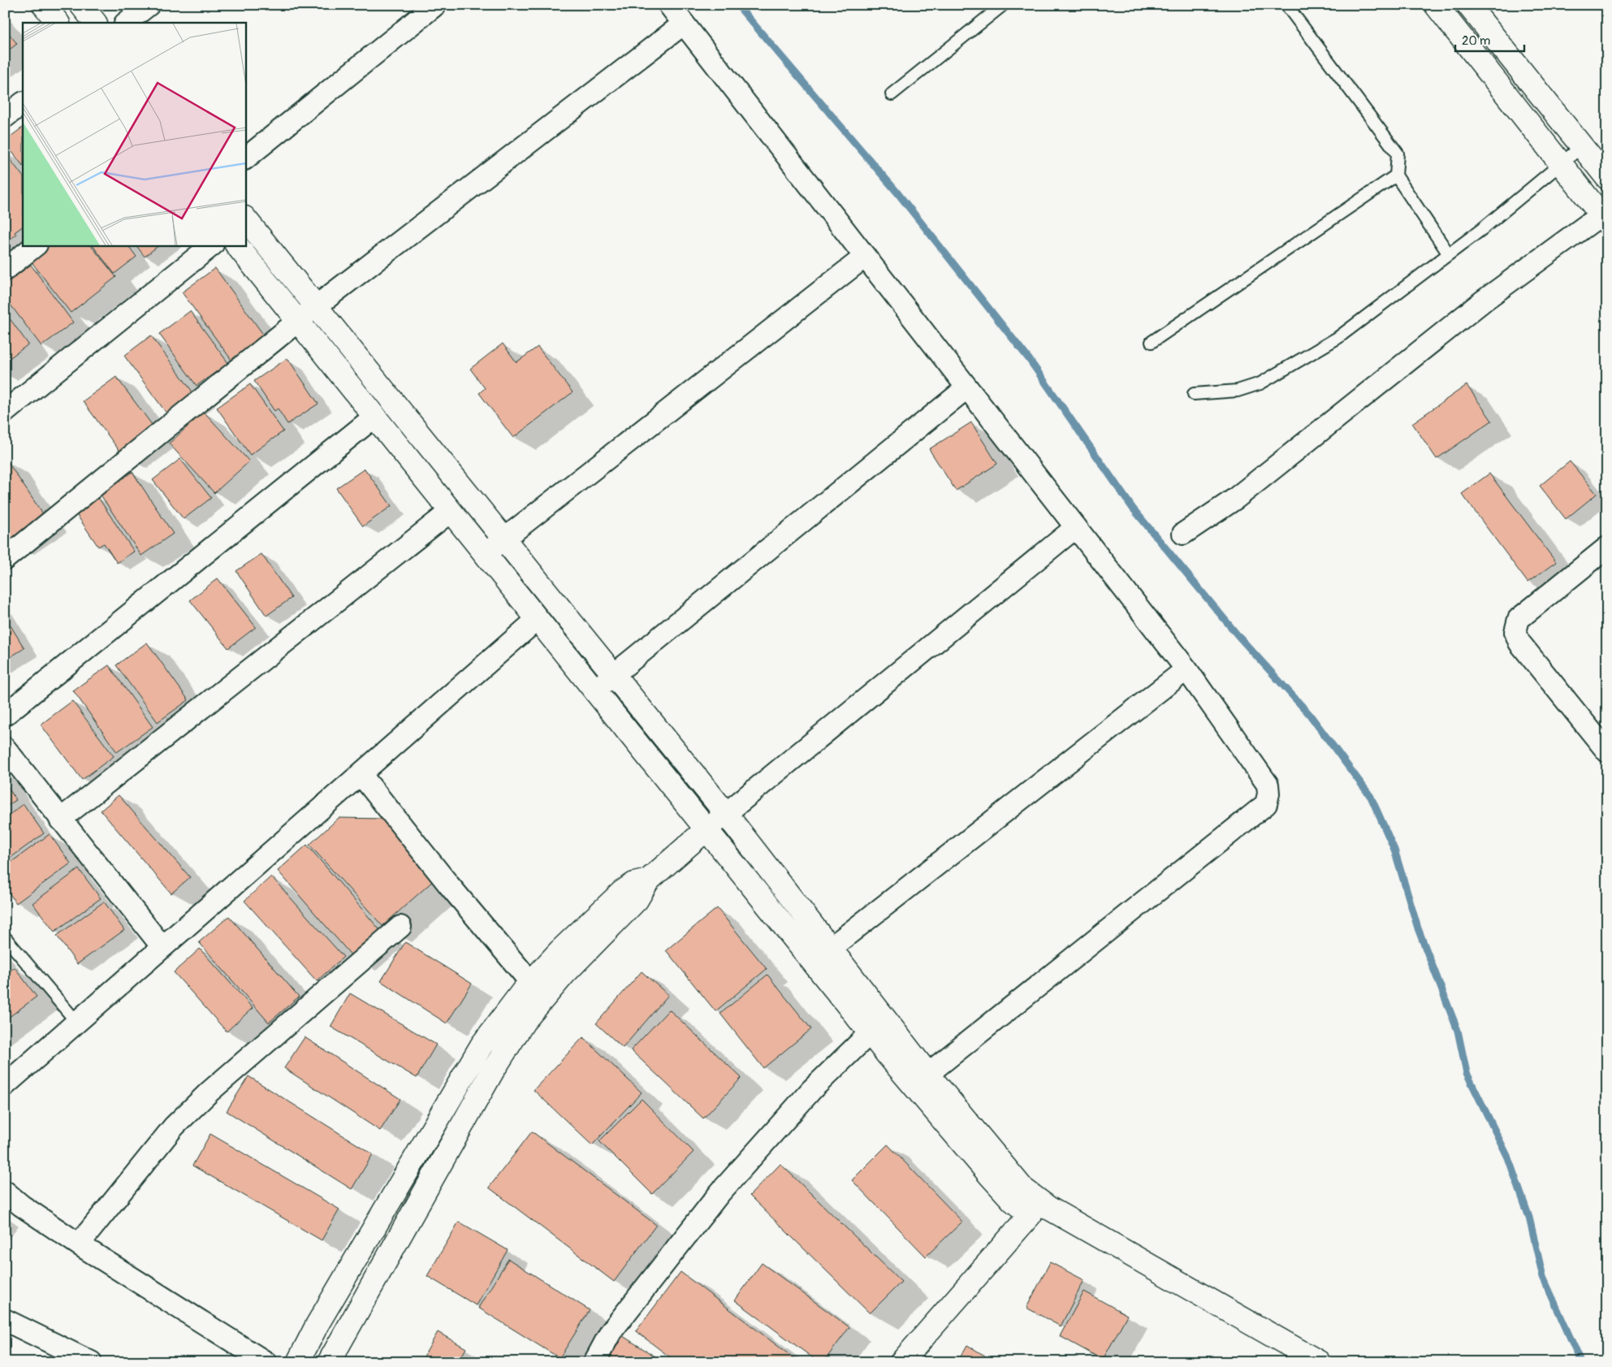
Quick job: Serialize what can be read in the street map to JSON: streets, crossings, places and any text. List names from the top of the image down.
{
  "scale_bar": "20 m"
}
